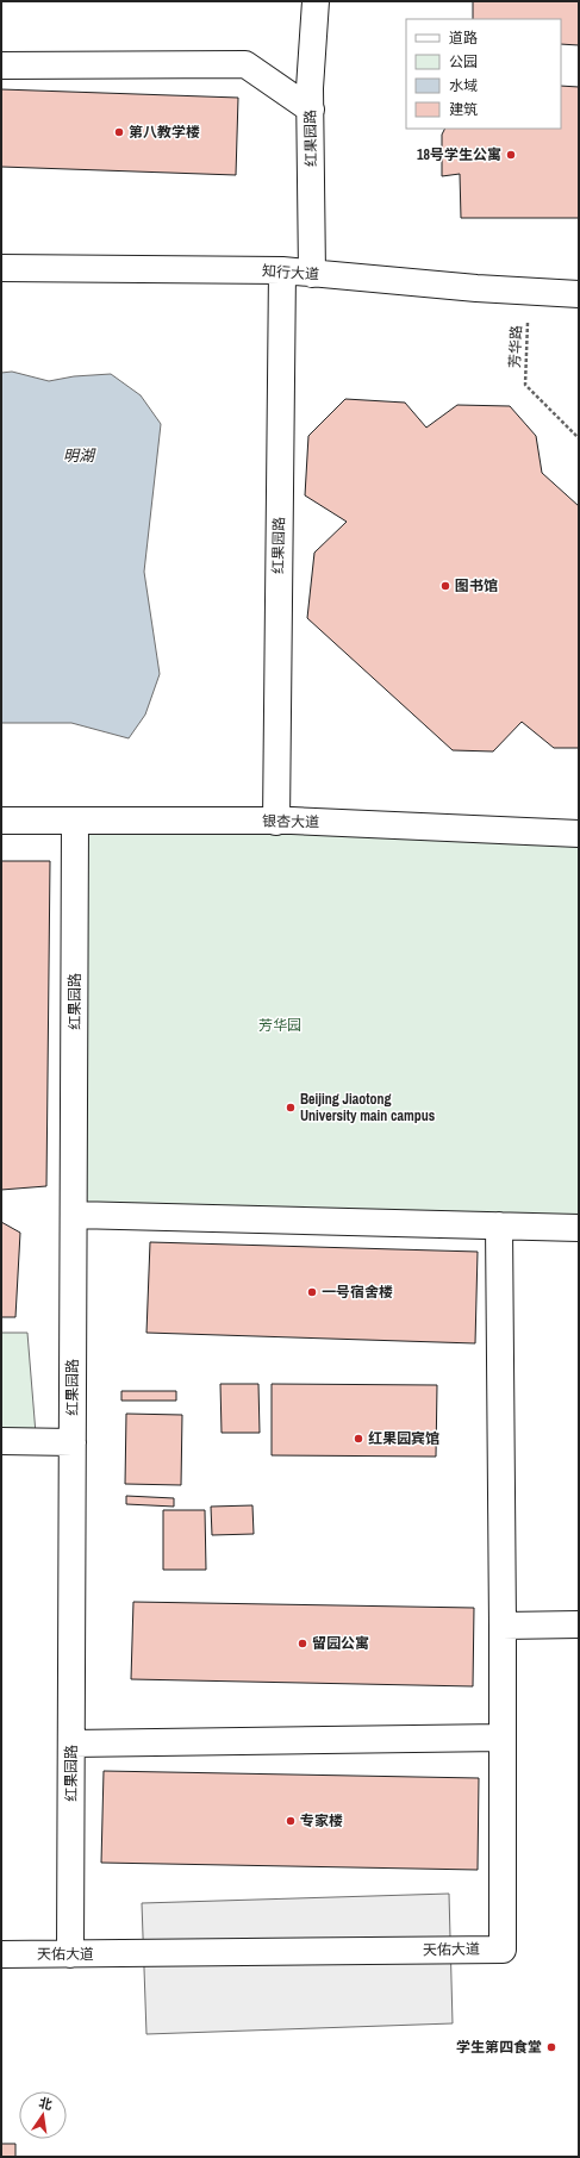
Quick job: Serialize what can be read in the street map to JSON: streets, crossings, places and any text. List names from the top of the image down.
{
  "streets": {
    "street": [
      "红果园路",
      "知行大道",
      "银杏大道",
      "天佑大道"
    ],
    "path": ["芳华路"]
  },
  "crossings": [
    ["红果园路", "知行大道"],
    ["红果园路", "银杏大道"],
    ["红果园路", "天佑大道"],
    ["知行大道", "芳华路"]
  ],
  "water": ["明湖"],
  "parks": ["芳华园"],
  "places": [
    "第八教学楼",
    "18号学生公寓",
    "图书馆",
    "Beijing Jiaotong University main campus",
    "一号宿舍楼",
    "红果园宾馆",
    "留园公寓",
    "专家楼",
    "学生第四食堂"
  ],
  "legend": [
    "道路",
    "公园",
    "水域",
    "建筑"
  ],
  "north": "top"
}
